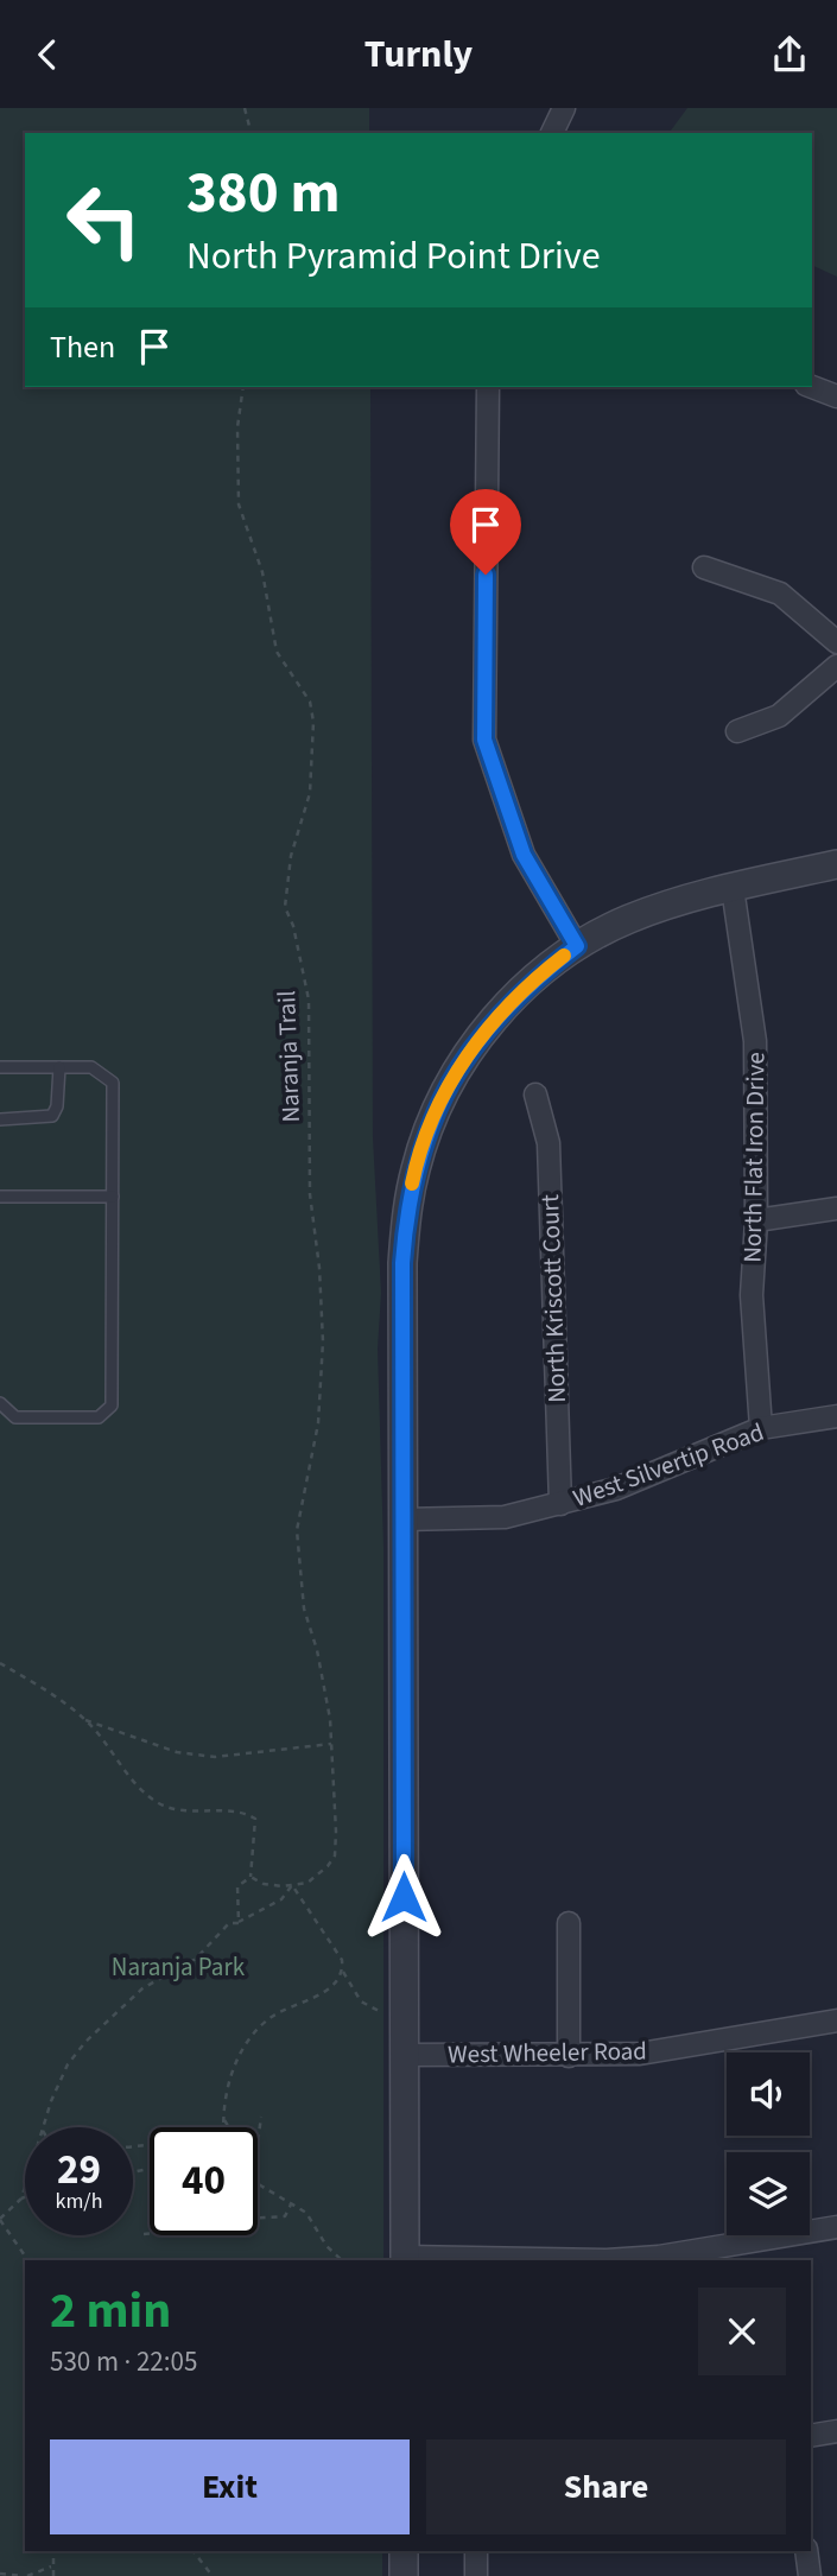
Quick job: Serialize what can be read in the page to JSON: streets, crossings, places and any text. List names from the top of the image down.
{
  "streets": {
    "street": [
      "North Flat Iron Drive",
      "North Kriscott Court",
      "West Silvertip Road",
      "West Wheeler Road"
    ],
    "path": ["Naranja Trail"]
  },
  "crossings": [
    ["North Flat Iron Drive", "West Silvertip Road"],
    ["North Kriscott Court", "West Silvertip Road"]
  ],
  "parks": ["Naranja Park"],
  "page": {
    "header": "Turnly",
    "turn": ["380 m", "North Pyramid Point Drive"],
    "then": "Then",
    "speed": "29 km/h",
    "limit": "40",
    "heading": ["2 min", "530 m · 22:05"],
    "buttons": ["Exit", "Share"]
  }
}
